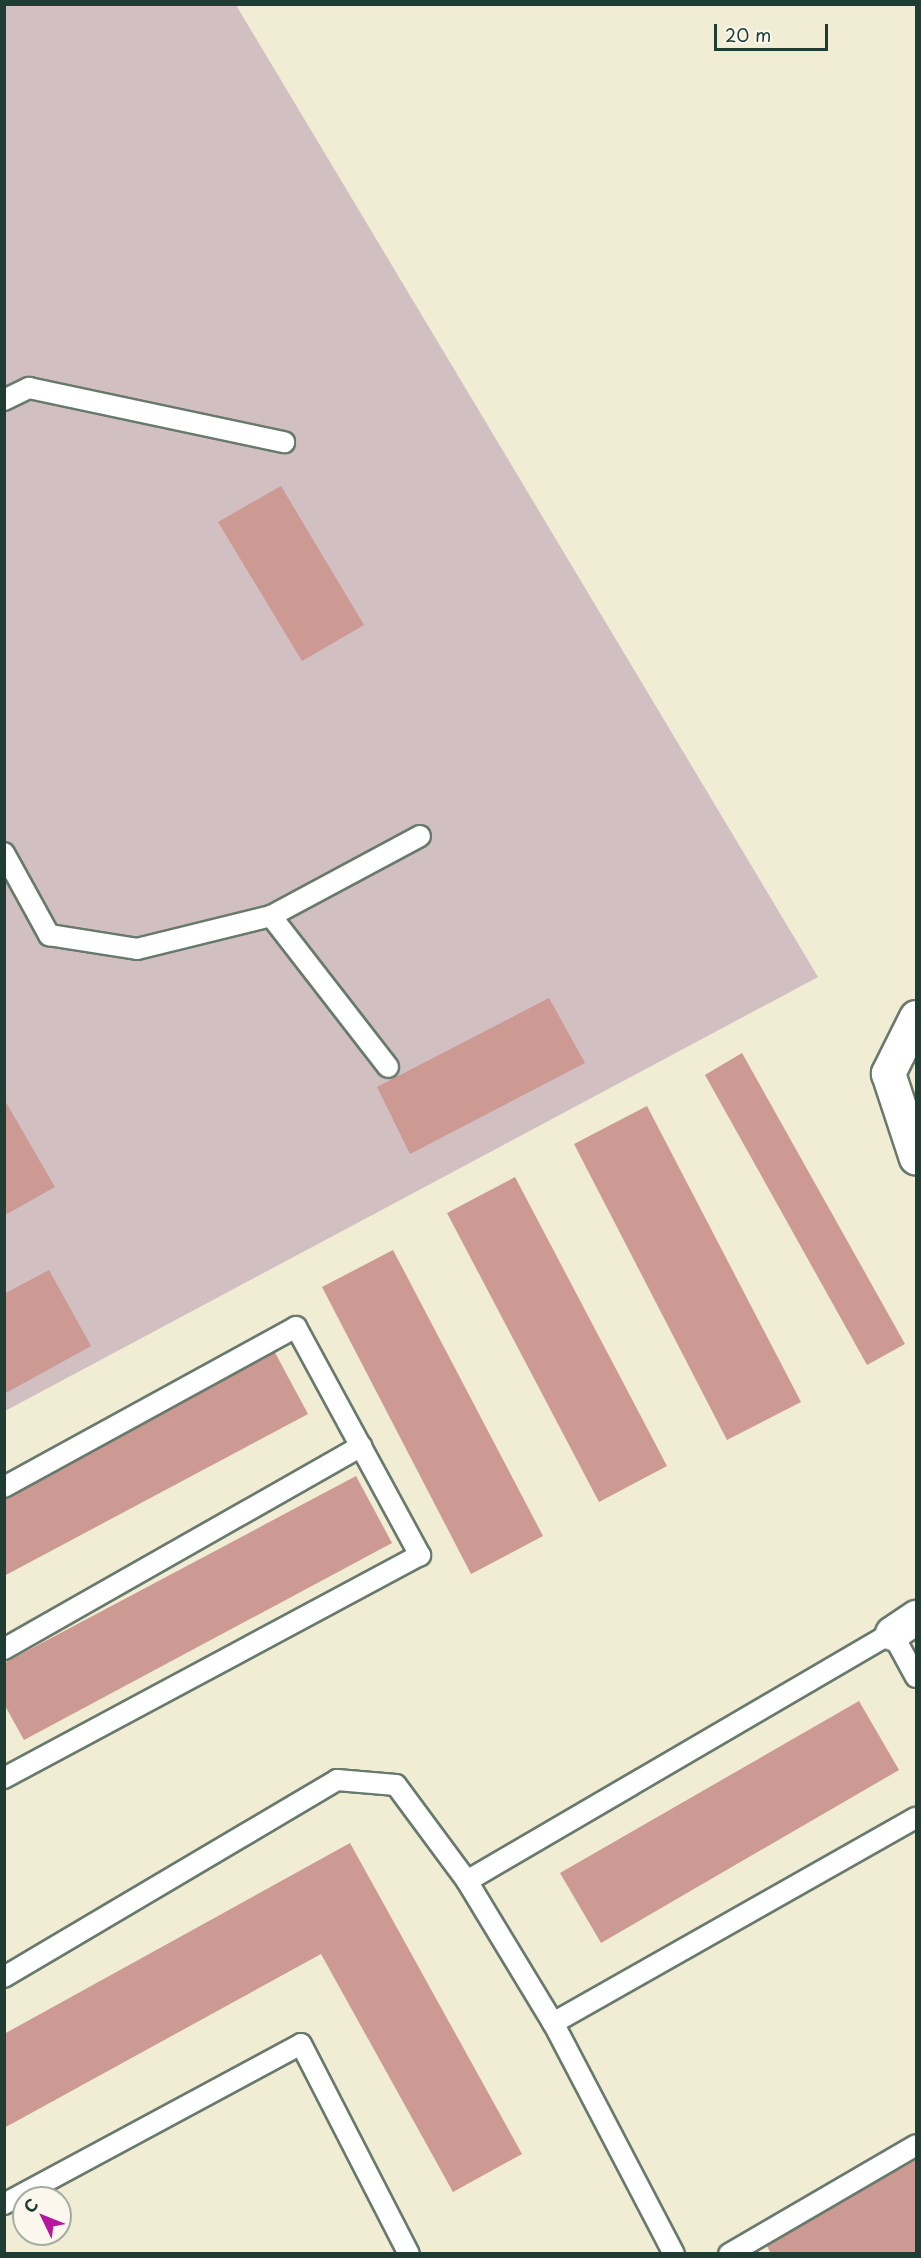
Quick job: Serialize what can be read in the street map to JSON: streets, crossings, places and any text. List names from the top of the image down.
{
  "scale_bar": "20 m",
  "north": "top left"
}
